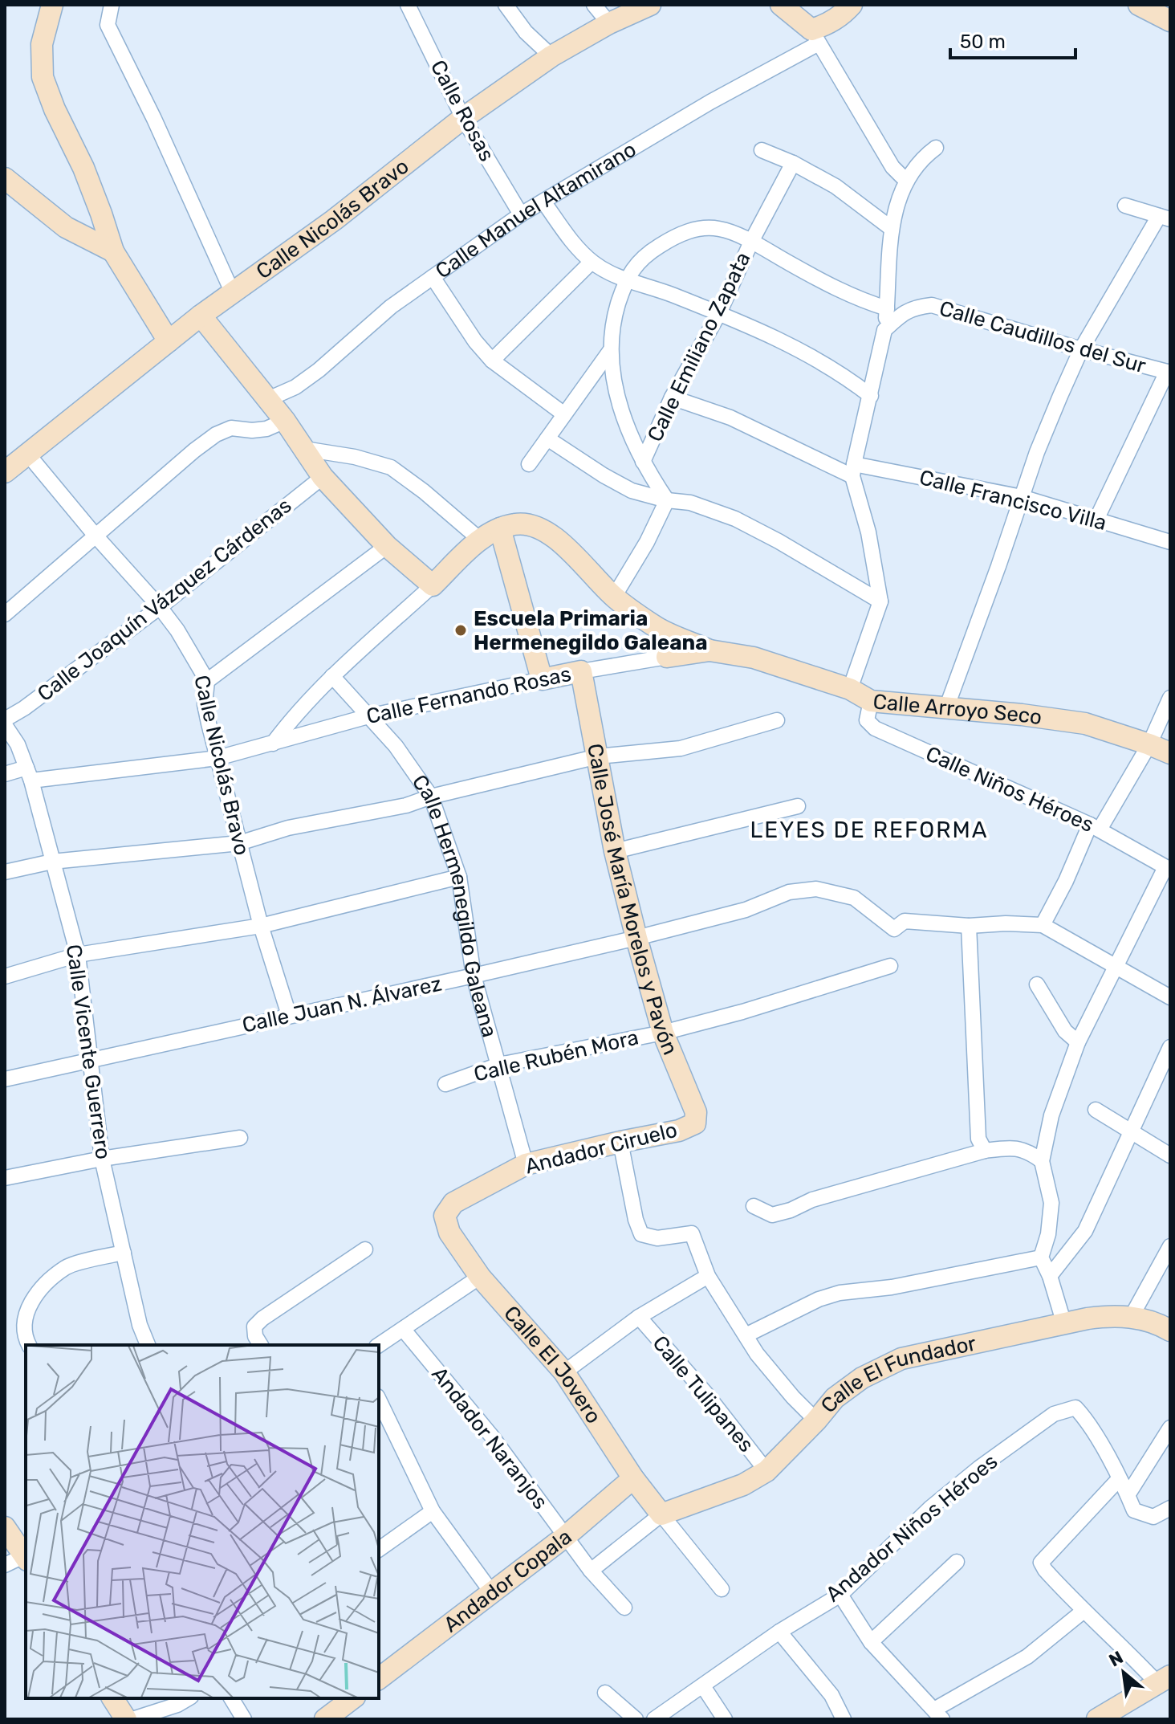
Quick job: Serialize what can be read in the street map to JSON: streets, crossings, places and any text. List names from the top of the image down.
{
  "streets": {
    "street": [
      "Calle Rosas",
      "Calle Manuel Altamirano",
      "Calle Nicolás Bravo",
      "Calle Caudillos del Sur",
      "Calle Emiliano Zapata",
      "Calle Francisco Villa",
      "Calle Joaquín Vázquez Cárdenas",
      "Calle Fernando Rosas",
      "Calle Arroyo Seco",
      "Calle Niños Héroes",
      "Calle José María Morelos y Pavón",
      "Calle Hermenegildo Galeana",
      "Calle Juan N. Álvarez",
      "Calle Vicente Guerrero",
      "Calle Rubén Mora",
      "Andador Ciruelo",
      "Calle El Jovero",
      "Calle El Fundador",
      "Calle Tulipanes",
      "Andador Naranjos",
      "Andador Niños Héroes",
      "Andador Copala"
    ]
  },
  "crossings": [
    ["Calle Rosas", "Calle Manuel Altamirano"],
    ["Calle Rosas", "Calle Nicolás Bravo"],
    ["Calle Nicolás Bravo", "Calle Joaquín Vázquez Cárdenas"],
    ["Calle Nicolás Bravo", "Calle Fernando Rosas"],
    ["Calle Nicolás Bravo", "Calle Juan N. Álvarez"],
    ["Calle Emiliano Zapata", "Calle Francisco Villa"],
    ["Calle Fernando Rosas", "Calle Arroyo Seco"],
    ["Calle Fernando Rosas", "Calle José María Morelos y Pavón"],
    ["Calle Fernando Rosas", "Calle Hermenegildo Galeana"],
    ["Calle Fernando Rosas", "Calle Vicente Guerrero"],
    ["Calle Arroyo Seco", "Calle Niños Héroes"],
    ["Calle José María Morelos y Pavón", "Calle Juan N. Álvarez"],
    ["Calle José María Morelos y Pavón", "Calle Rubén Mora"],
    ["Calle José María Morelos y Pavón", "Andador Ciruelo"],
    ["Calle Hermenegildo Galeana", "Calle Juan N. Álvarez"],
    ["Calle Hermenegildo Galeana", "Calle Rubén Mora"],
    ["Calle Hermenegildo Galeana", "Andador Ciruelo"],
    ["Calle Juan N. Álvarez", "Calle Vicente Guerrero"],
    ["Andador Ciruelo", "Calle El Jovero"],
    ["Calle El Jovero", "Calle El Fundador"],
    ["Calle El Jovero", "Andador Copala"],
    ["Calle El Fundador", "Calle Tulipanes"],
    ["Calle El Fundador", "Andador Copala"],
    ["Andador Naranjos", "Andador Copala"]
  ],
  "districts": ["LEYES DE REFORMA"],
  "places": ["Escuela Primaria Hermenegildo Galeana"],
  "scale_bar": "50 m",
  "north": "top left"
}
